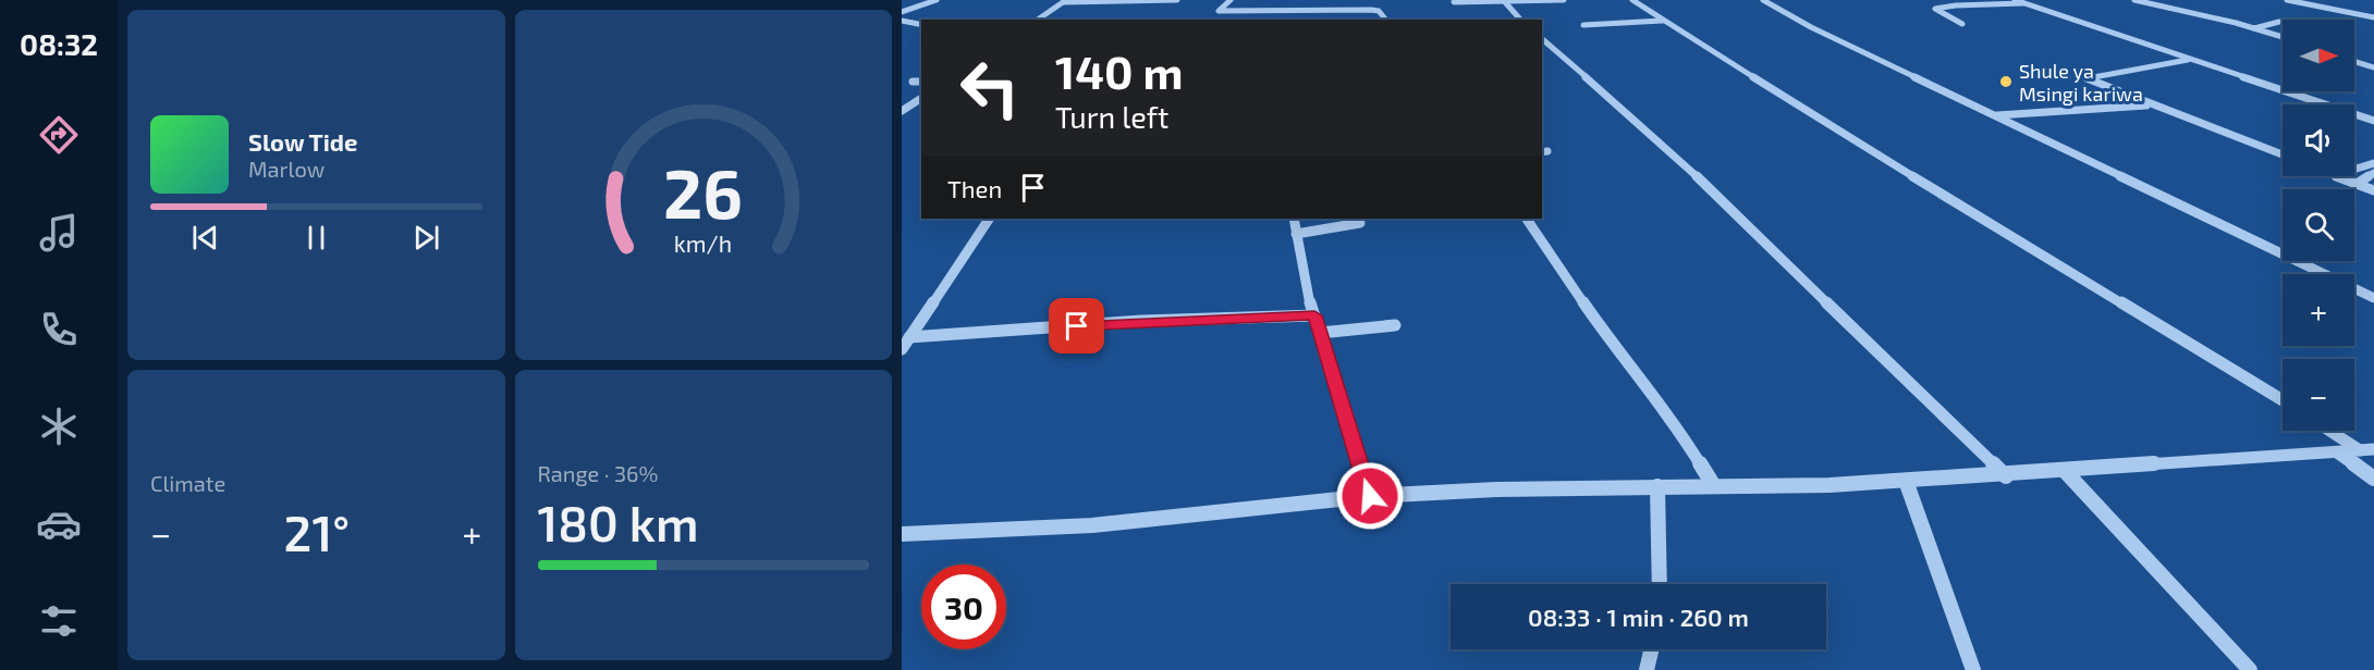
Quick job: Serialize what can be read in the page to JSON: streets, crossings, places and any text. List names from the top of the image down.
{
  "places": ["Shule ya Msingi kariwa"],
  "north": "right",
  "page": {
    "tabs": "08:32",
    "map_buttons": ["+", "−"],
    "turn": ["140 m", "Turn left"],
    "song": ["Slow Tide", "Marlow"],
    "then": "Then",
    "tile": [
      "Climate",
      ["Range · 36%", "180 km"]
    ],
    "heat": ["−", "21°", "+"],
    "limit": "30",
    "trip": "08:33 · 1 min · 260 m",
    "gauge": ["26", "km/h"]
  }
}
